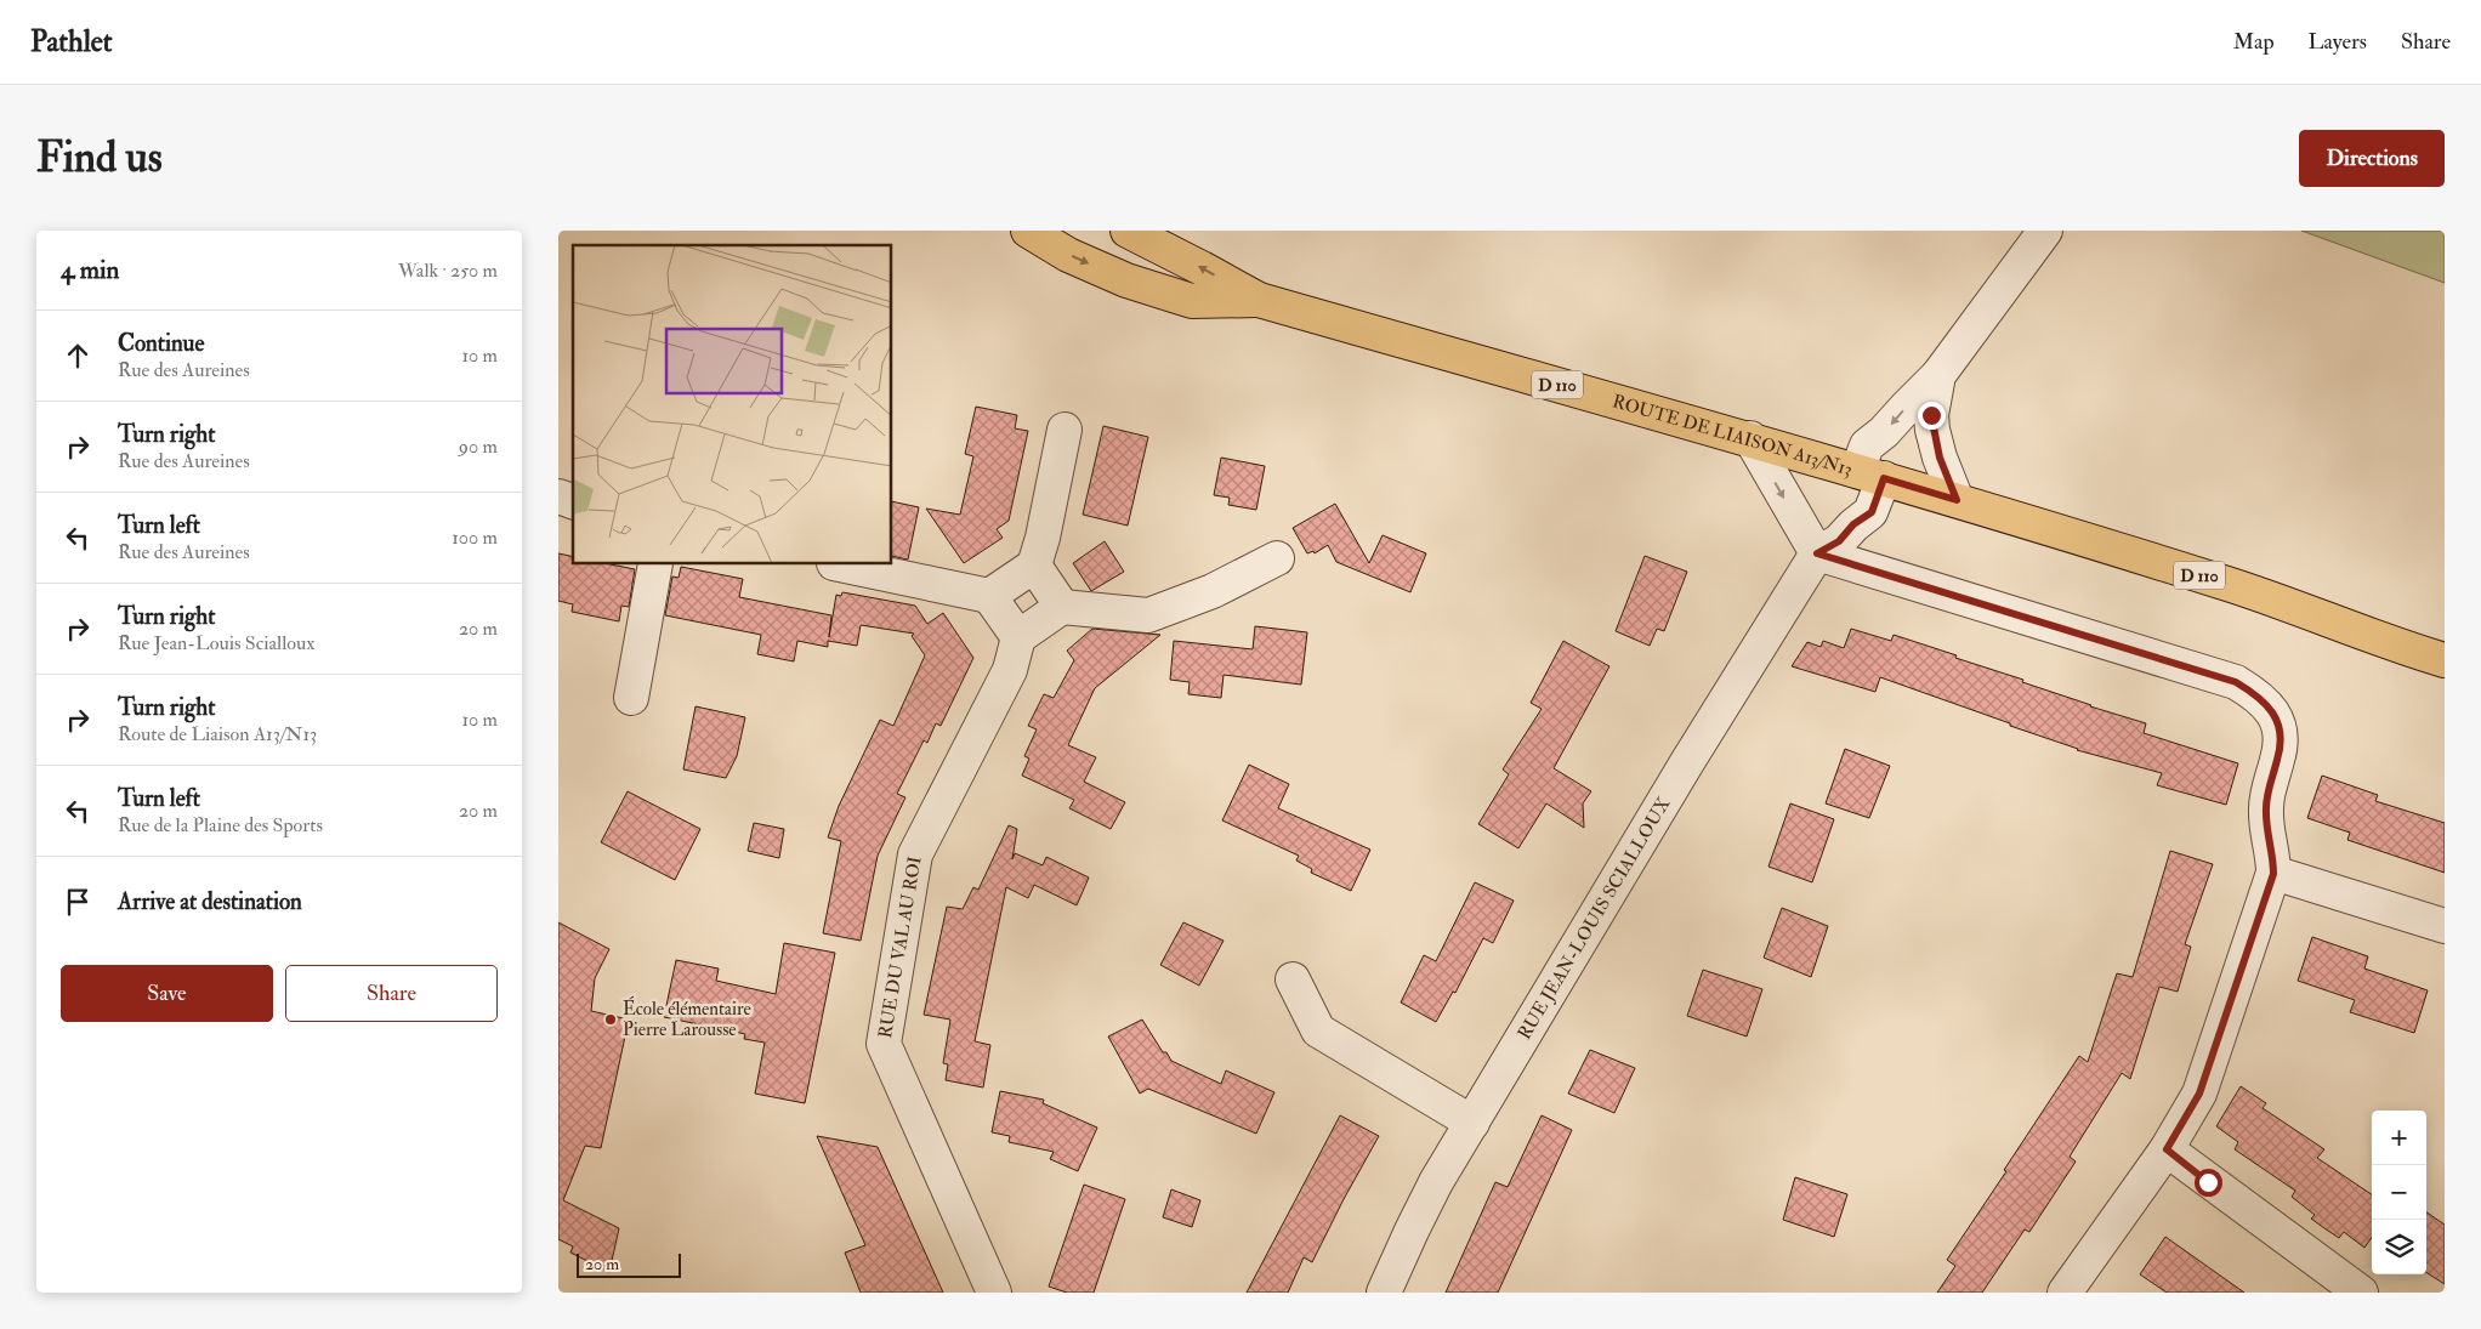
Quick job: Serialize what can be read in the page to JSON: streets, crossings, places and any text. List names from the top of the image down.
{
  "streets": {
    "main road": ["D 110", "ROUTE DE LIAISON A13/N13"],
    "street": ["RUE JEAN-LOUIS SCIALLOUX", "RUE DU VAL AU ROI"]
  },
  "crossings": [
    ["D 110", "ROUTE DE LIAISON A13/N13"],
    ["ROUTE DE LIAISON A13/N13", "RUE JEAN-LOUIS SCIALLOUX"]
  ],
  "places": ["École élémentaire Pierre Larousse"],
  "scale_bar": "20 m",
  "page": {
    "header": "Pathlet",
    "nav": ["Map", "Layers", "Share"],
    "buttons": [
      "Directions",
      ["Save", "Share"]
    ],
    "title": "Find us",
    "heading": ["4 min", "Walk · 250 m"],
    "list": [
      ["Continue", "Rue des Aureines", "10 m"],
      ["Turn right", "Rue des Aureines", "90 m"],
      ["Turn left", "Rue des Aureines", "100 m"],
      ["Turn right", "Rue Jean-Louis Scialloux", "20 m"],
      ["Turn right", "Route de Liaison A13/N13", "10 m"],
      ["Turn left", "Rue de la Plaine des Sports", "20 m"],
      "Arrive at destination"
    ],
    "map_buttons": ["+", "−"],
    "scale": "20 m"
  }
}
